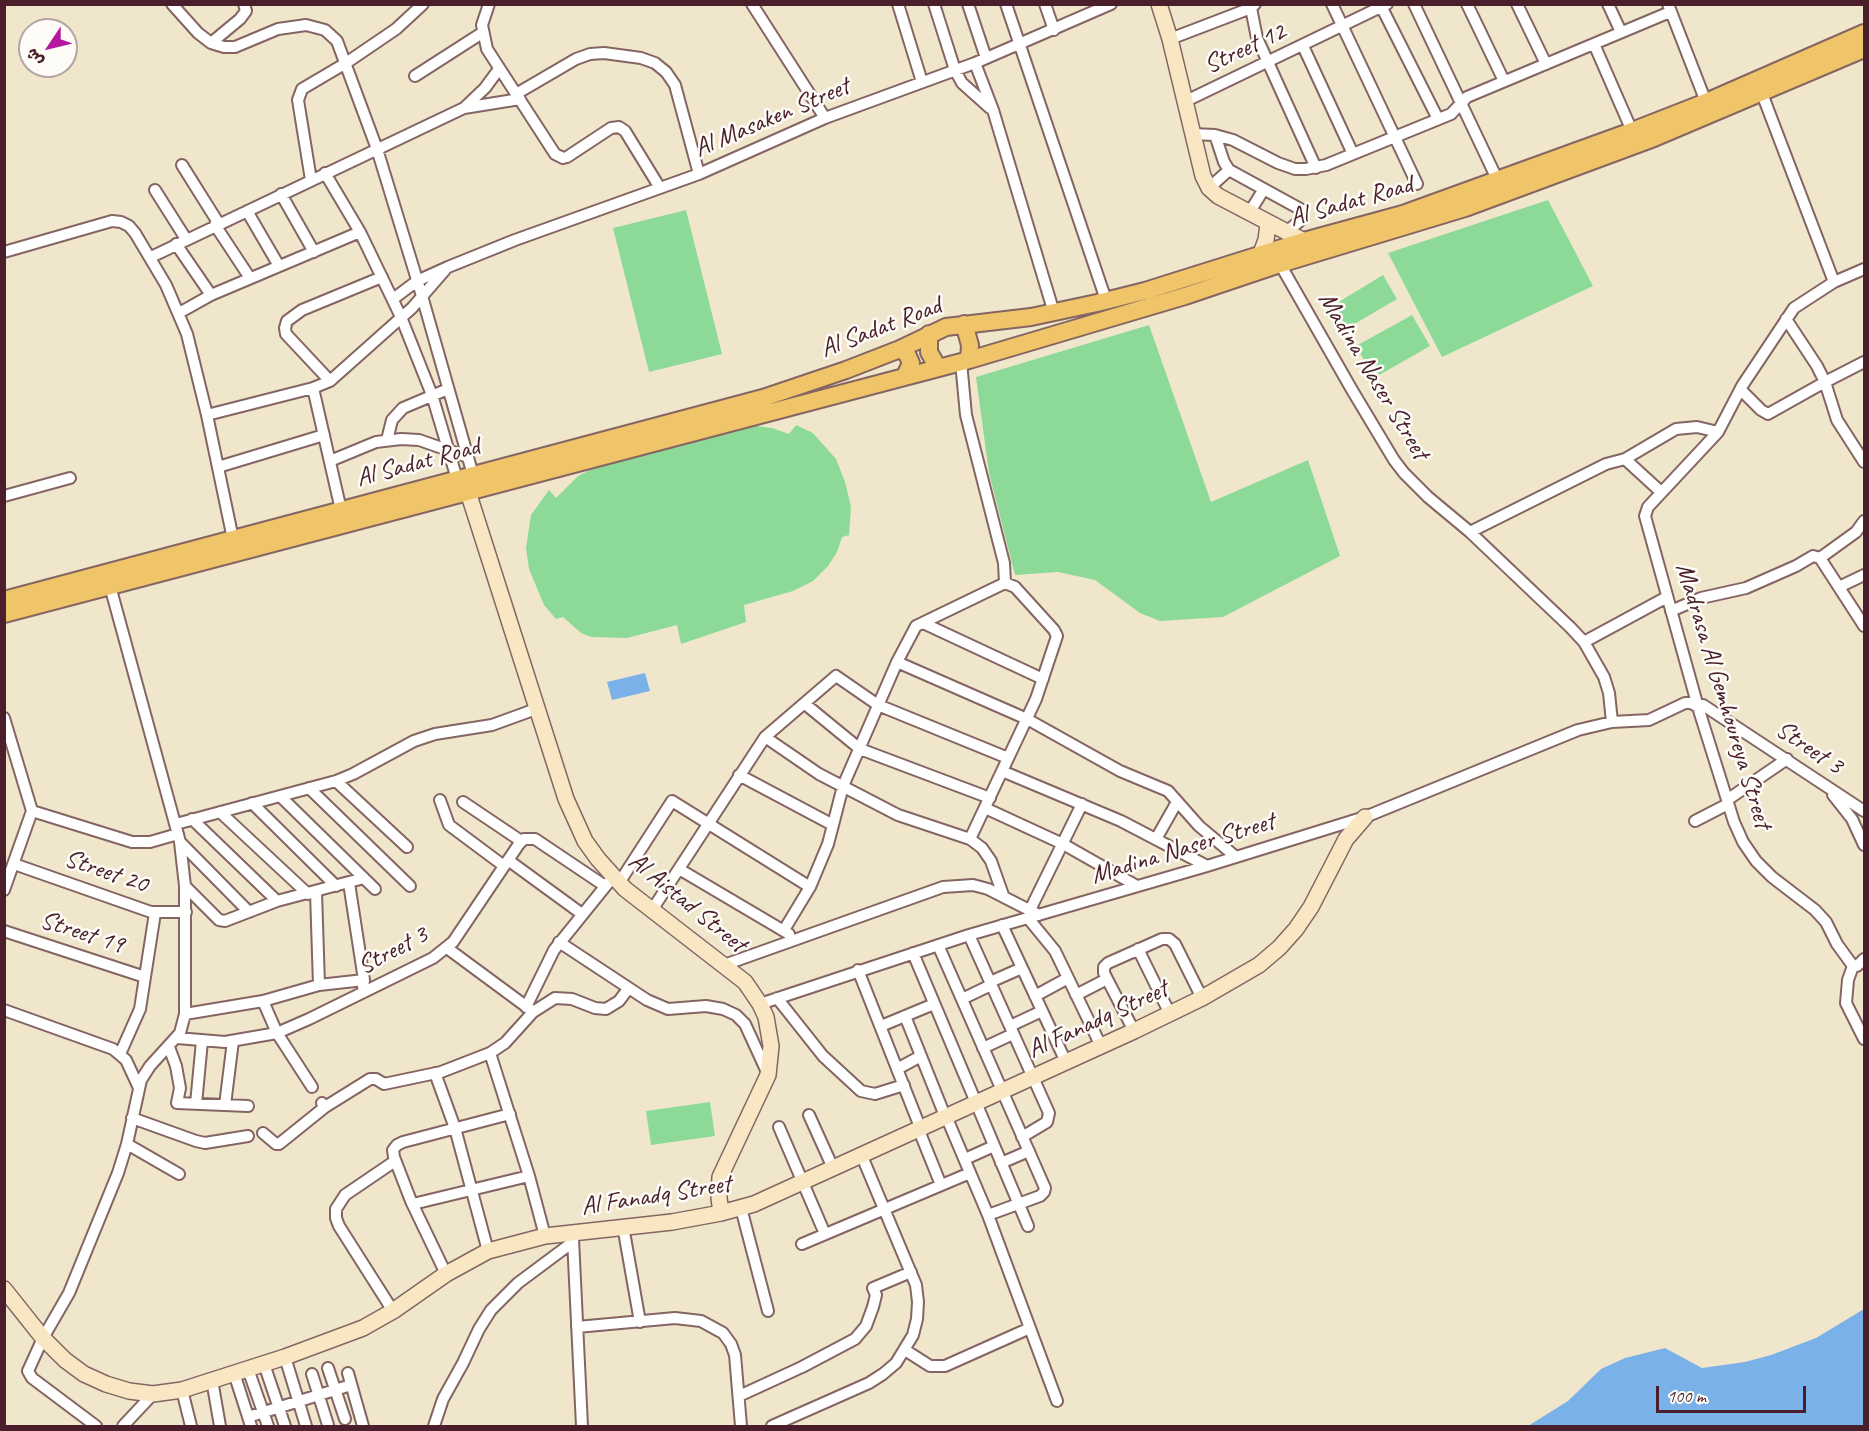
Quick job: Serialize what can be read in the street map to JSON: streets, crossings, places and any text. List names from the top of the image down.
{
  "streets": {
    "main road": ["Al Sadat Road"],
    "street": [
      "Street 12",
      "Al Masaken Street",
      "Madina Naser Street",
      "Madrasa Al Gemhoureya Street",
      "Street 3",
      "Street 20",
      "Al Aistad Street",
      "Street 19",
      "Al Fanadq Street"
    ]
  },
  "crossings": [
    ["Al Sadat Road", "Madina Naser Street"],
    ["Al Sadat Road", "Al Aistad Street"],
    ["Madina Naser Street", "Madrasa Al Gemhoureya Street"],
    ["Madina Naser Street", "Street 3"],
    ["Madina Naser Street", "Al Aistad Street"],
    ["Madina Naser Street", "Al Fanadq Street"],
    ["Madrasa Al Gemhoureya Street", "Street 3"],
    ["Al Aistad Street", "Al Fanadq Street"]
  ],
  "scale_bar": "100 m",
  "north": "bottom left"
}
